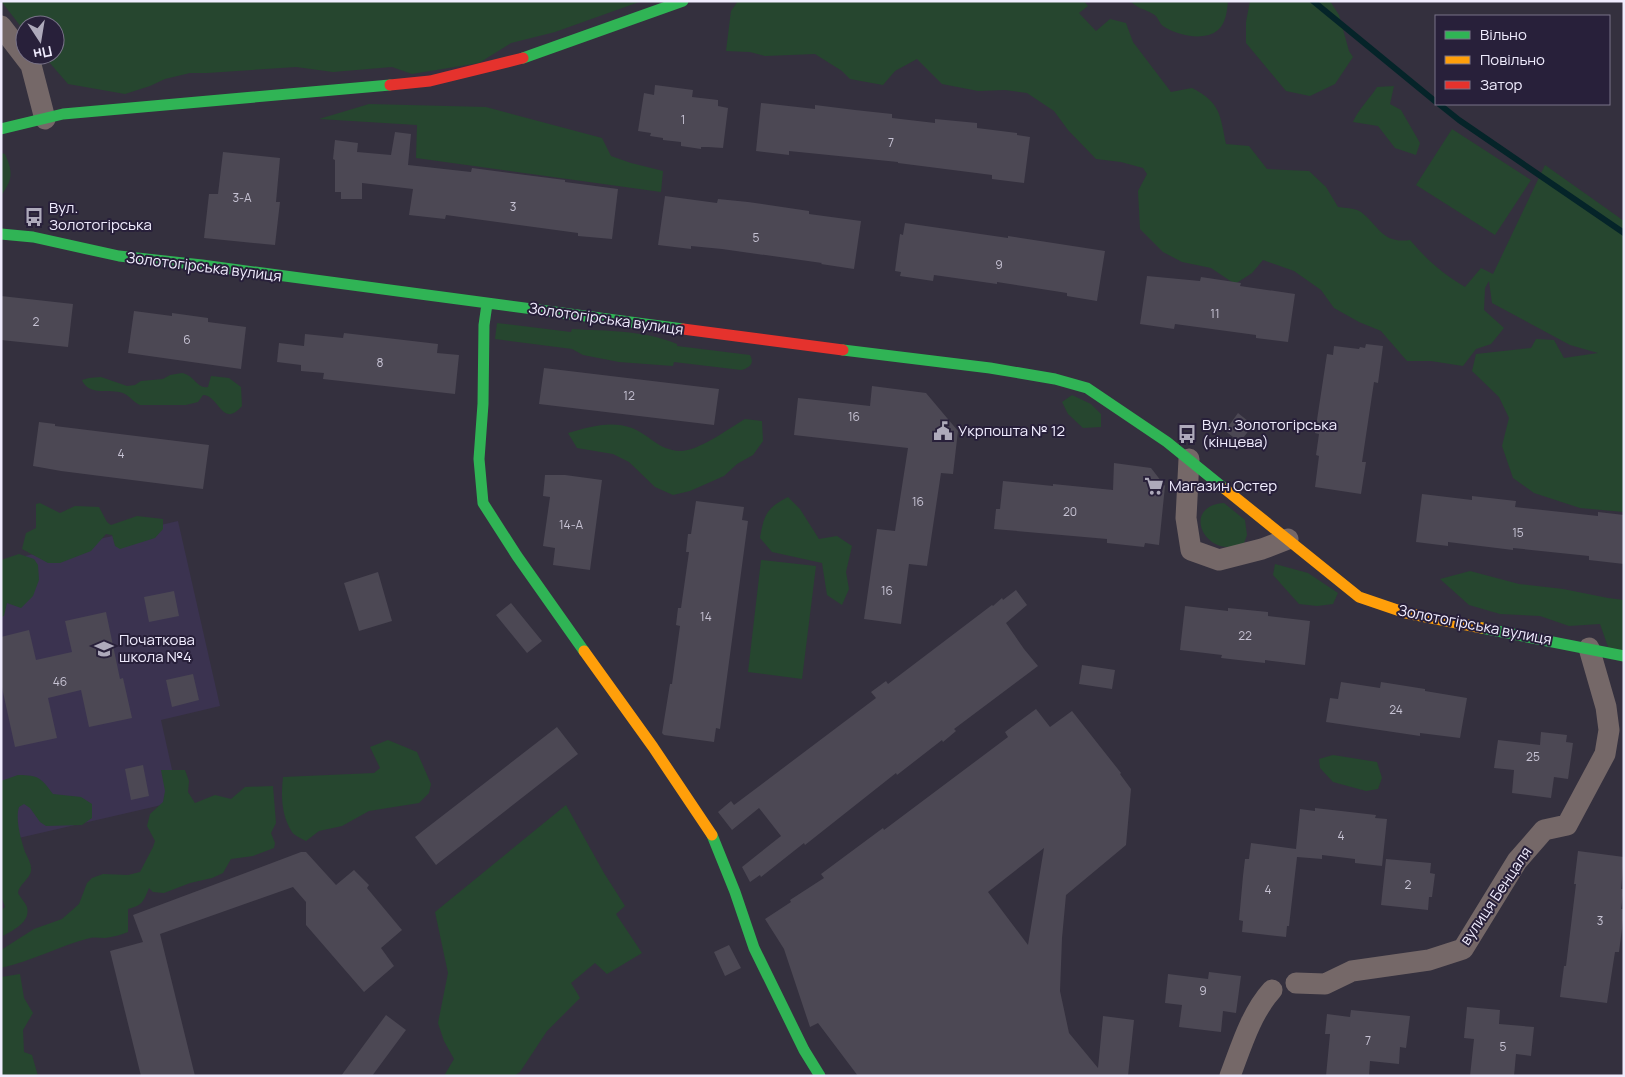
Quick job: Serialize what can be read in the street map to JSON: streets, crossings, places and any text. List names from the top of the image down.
{
  "streets": {
    "street": ["Золотогірська вулиця", "вулиця Бенцаля"]
  },
  "crossings": [
    ["Золотогірська вулиця", "вулиця Бенцаля"]
  ],
  "places": {
    "bus stop": ["Вул. Золотогірська", "Вул. Золотогірська (кінцева)"],
    "public building": ["Укрпошта № 12"],
    "supermarket": ["Магазин Остер"],
    "school or university": ["Початкова школа №4"]
  },
  "house_numbers": [
    "1",
    "7",
    "3-А",
    "3",
    "5",
    "9",
    "11",
    "2",
    "6",
    "8",
    "12",
    "16",
    "4",
    "16",
    "20",
    "14-А",
    "15",
    "16",
    "14",
    "22",
    "46",
    "24",
    "25",
    "4",
    "2",
    "4",
    "3",
    "9",
    "7",
    "5"
  ],
  "legend": ["Вільно", "Повільно", "Затор"],
  "north": "bottom"
}
